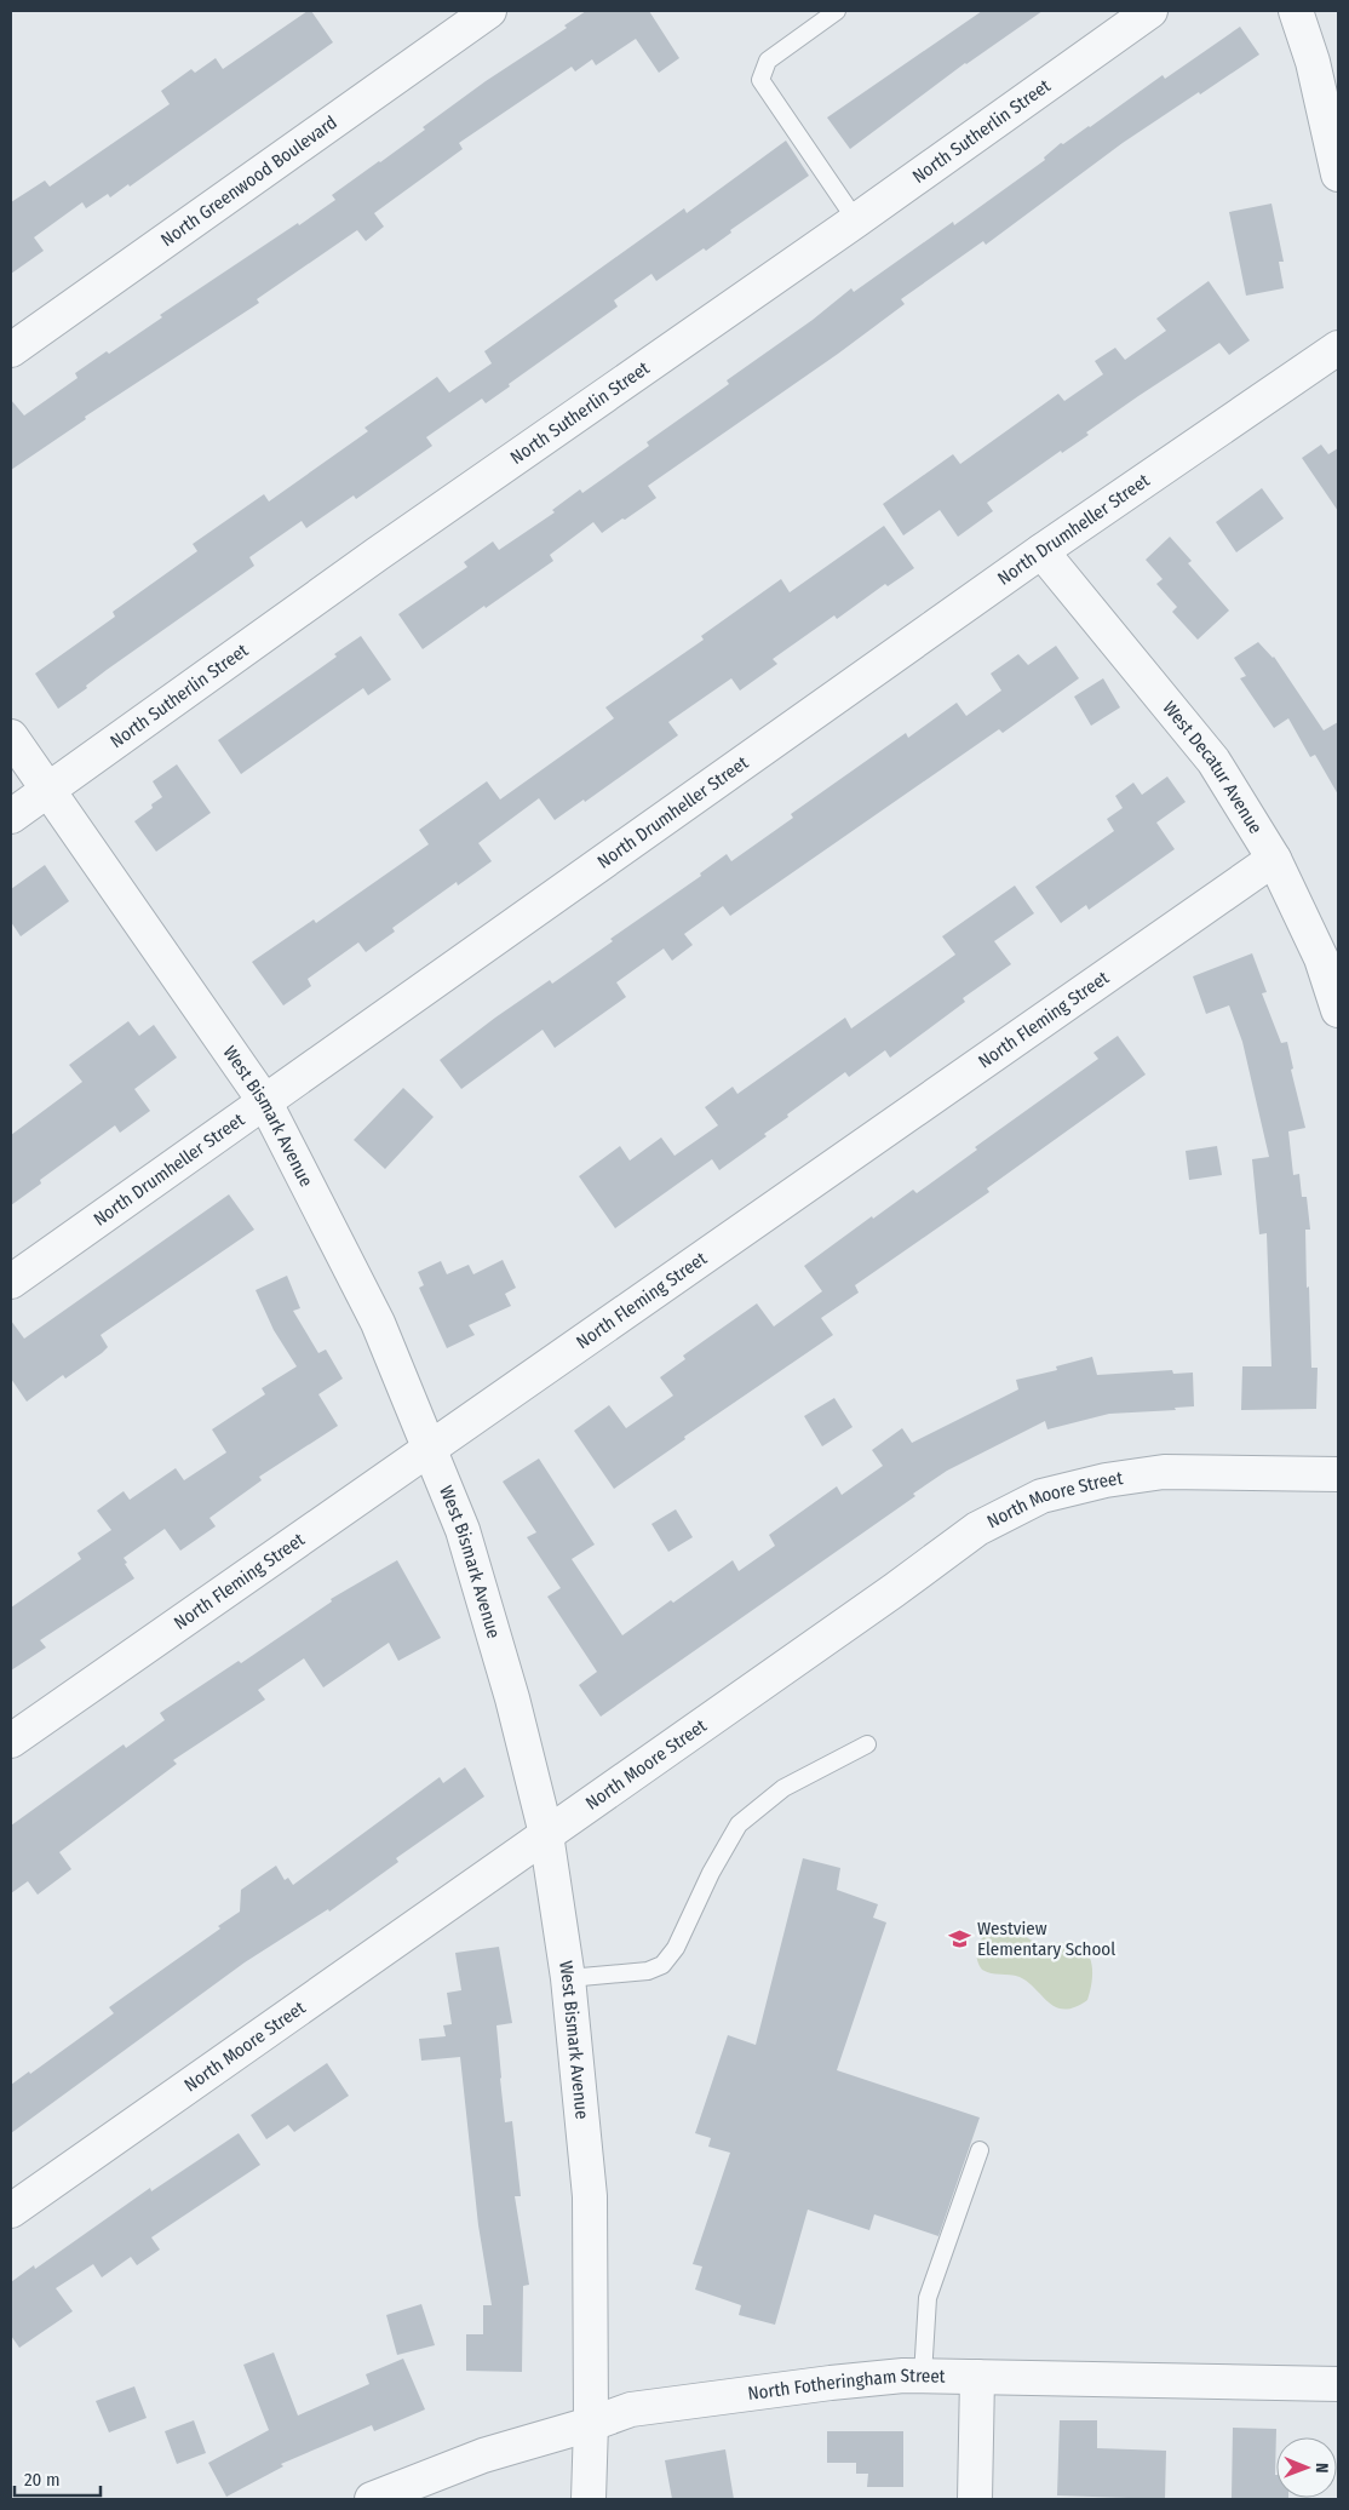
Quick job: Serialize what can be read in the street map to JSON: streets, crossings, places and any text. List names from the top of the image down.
{
  "streets": {
    "street": [
      "North Sutherlin Street",
      "North Greenwood Boulevard",
      "North Drumheller Street",
      "West Decatur Avenue",
      "North Fleming Street",
      "West Bismark Avenue",
      "North Moore Street",
      "North Fotheringham Street"
    ]
  },
  "crossings": [
    ["North Sutherlin Street", "West Bismark Avenue"],
    ["North Drumheller Street", "West Decatur Avenue"],
    ["North Drumheller Street", "West Bismark Avenue"],
    ["West Decatur Avenue", "North Fleming Street"],
    ["North Fleming Street", "West Bismark Avenue"],
    ["West Bismark Avenue", "North Moore Street"],
    ["West Bismark Avenue", "North Fotheringham Street"]
  ],
  "places": {
    "school or university": ["Westview Elementary School"]
  },
  "scale_bar": "20 m",
  "north": "right"
}
